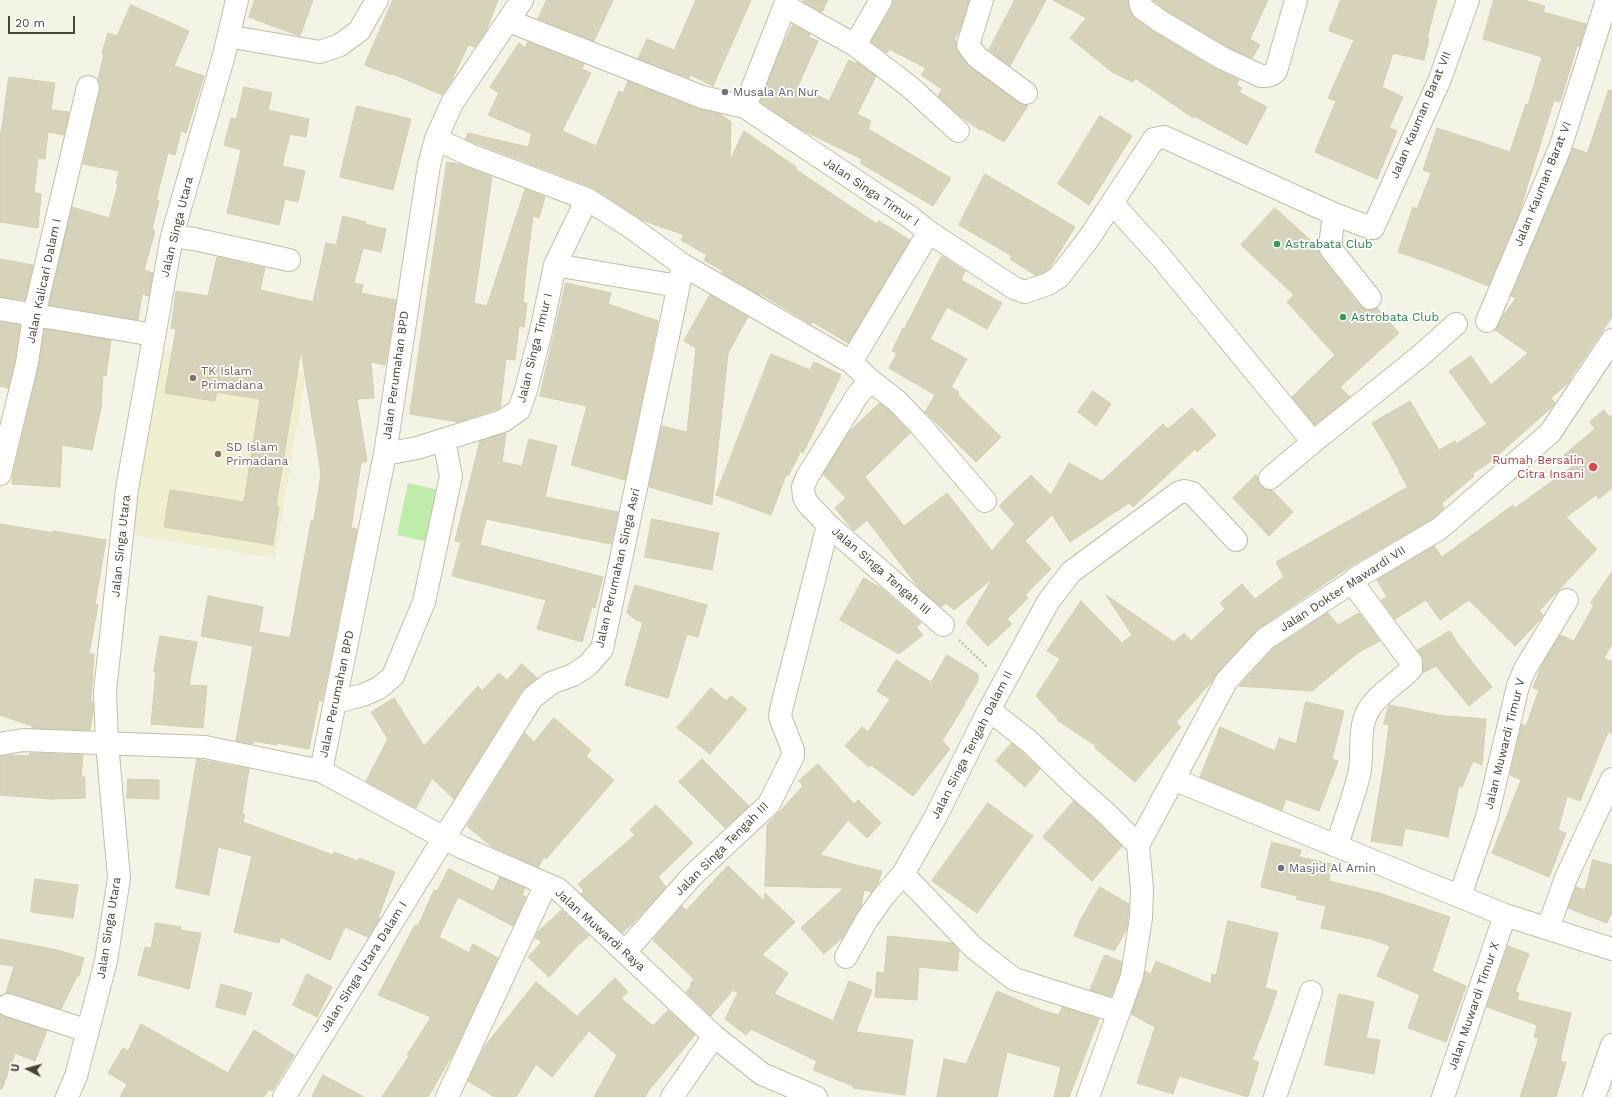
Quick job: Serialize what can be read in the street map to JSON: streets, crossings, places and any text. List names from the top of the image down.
{
  "streets": {
    "street": [
      "Jalan Kauman Barat VII",
      "Jalan Kauman Barat VI",
      "Jalan Singa Timur I",
      "Jalan Singa Utara",
      "Jalan Kalicari Dalam I",
      "Jalan Perumahan BPD",
      "Jalan Perumahan Singa Asri",
      "Jalan Singa Tengah III",
      "Jalan Dokter Mawardi VII",
      "Jalan Muwardi Timur V",
      "Jalan Singa Tengah Dalam II",
      "Jalan Muwardi Raya",
      "Jalan Singa Utara Dalam I",
      "Jalan Muwardi Timur X"
    ]
  },
  "crossings": [
    ["Jalan Singa Timur I", "Jalan Perumahan BPD"],
    ["Jalan Perumahan BPD", "Jalan Muwardi Raya"],
    ["Jalan Perumahan Singa Asri", "Jalan Muwardi Raya"],
    ["Jalan Perumahan Singa Asri", "Jalan Singa Utara Dalam I"],
    ["Jalan Singa Tengah III", "Jalan Muwardi Raya"],
    ["Jalan Muwardi Raya", "Jalan Singa Utara Dalam I"]
  ],
  "places": [
    "Musala An Nur",
    "Astrabata Club",
    "Astrobata Club",
    "TK Islam Primadana",
    "SD Islam Primadana",
    "Rumah Bersalin Citra Insani",
    "Masjid Al Amin"
  ],
  "scale_bar": "20 m",
  "north": "left"
}
